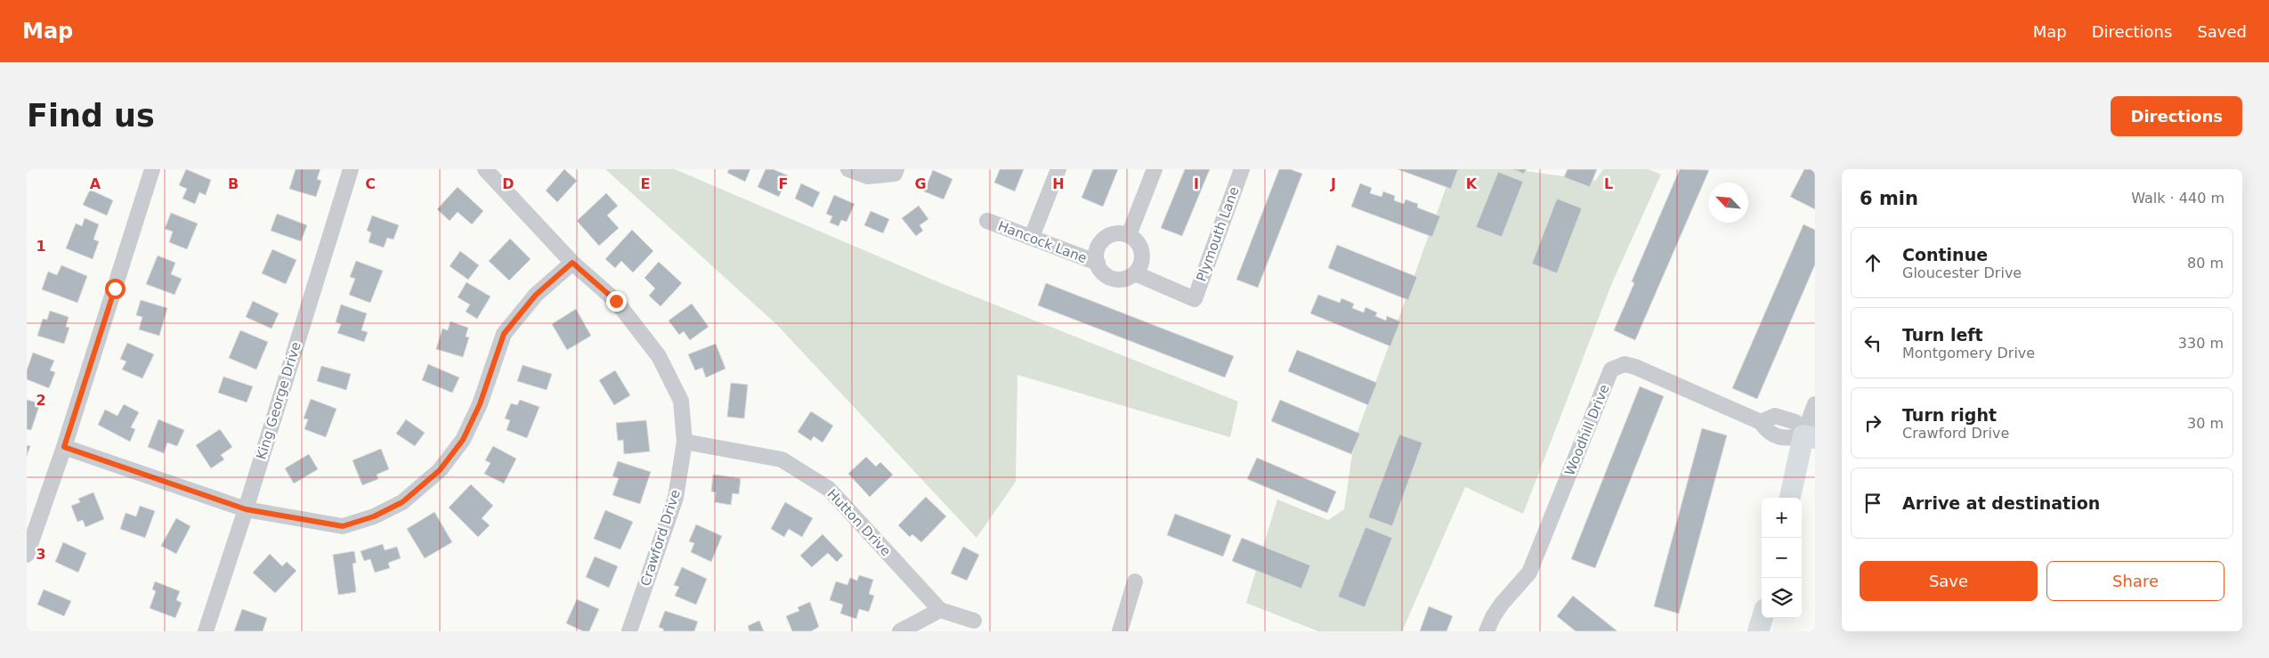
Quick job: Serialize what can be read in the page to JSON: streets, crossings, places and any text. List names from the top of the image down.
{
  "streets": {
    "street": [
      "Plymouth Lane",
      "Hancock Lane",
      "King George Drive",
      "Woodhill Drive",
      "Hutton Drive",
      "Crawford Drive"
    ]
  },
  "crossings": [
    ["Plymouth Lane", "Hancock Lane"],
    ["Hutton Drive", "Crawford Drive"]
  ],
  "north": "top left",
  "page": {
    "header": "Map",
    "nav": ["Map", "Directions", "Saved"],
    "buttons": [
      "Directions",
      ["Save", "Share"]
    ],
    "title": "Find us",
    "heading": ["6 min", "Walk · 440 m"],
    "list": [
      ["Continue", "Gloucester Drive", "80 m"],
      ["Turn left", "Montgomery Drive", "330 m"],
      ["Turn right", "Crawford Drive", "30 m"],
      "Arrive at destination"
    ],
    "map_buttons": ["+", "−"]
  },
  "grid": {
    "columns": [
      "A",
      "B",
      "C",
      "D",
      "E",
      "F",
      "G",
      "H",
      "I",
      "J",
      "K",
      "L"
    ],
    "rows": ["1", "2", "3"]
  }
}
